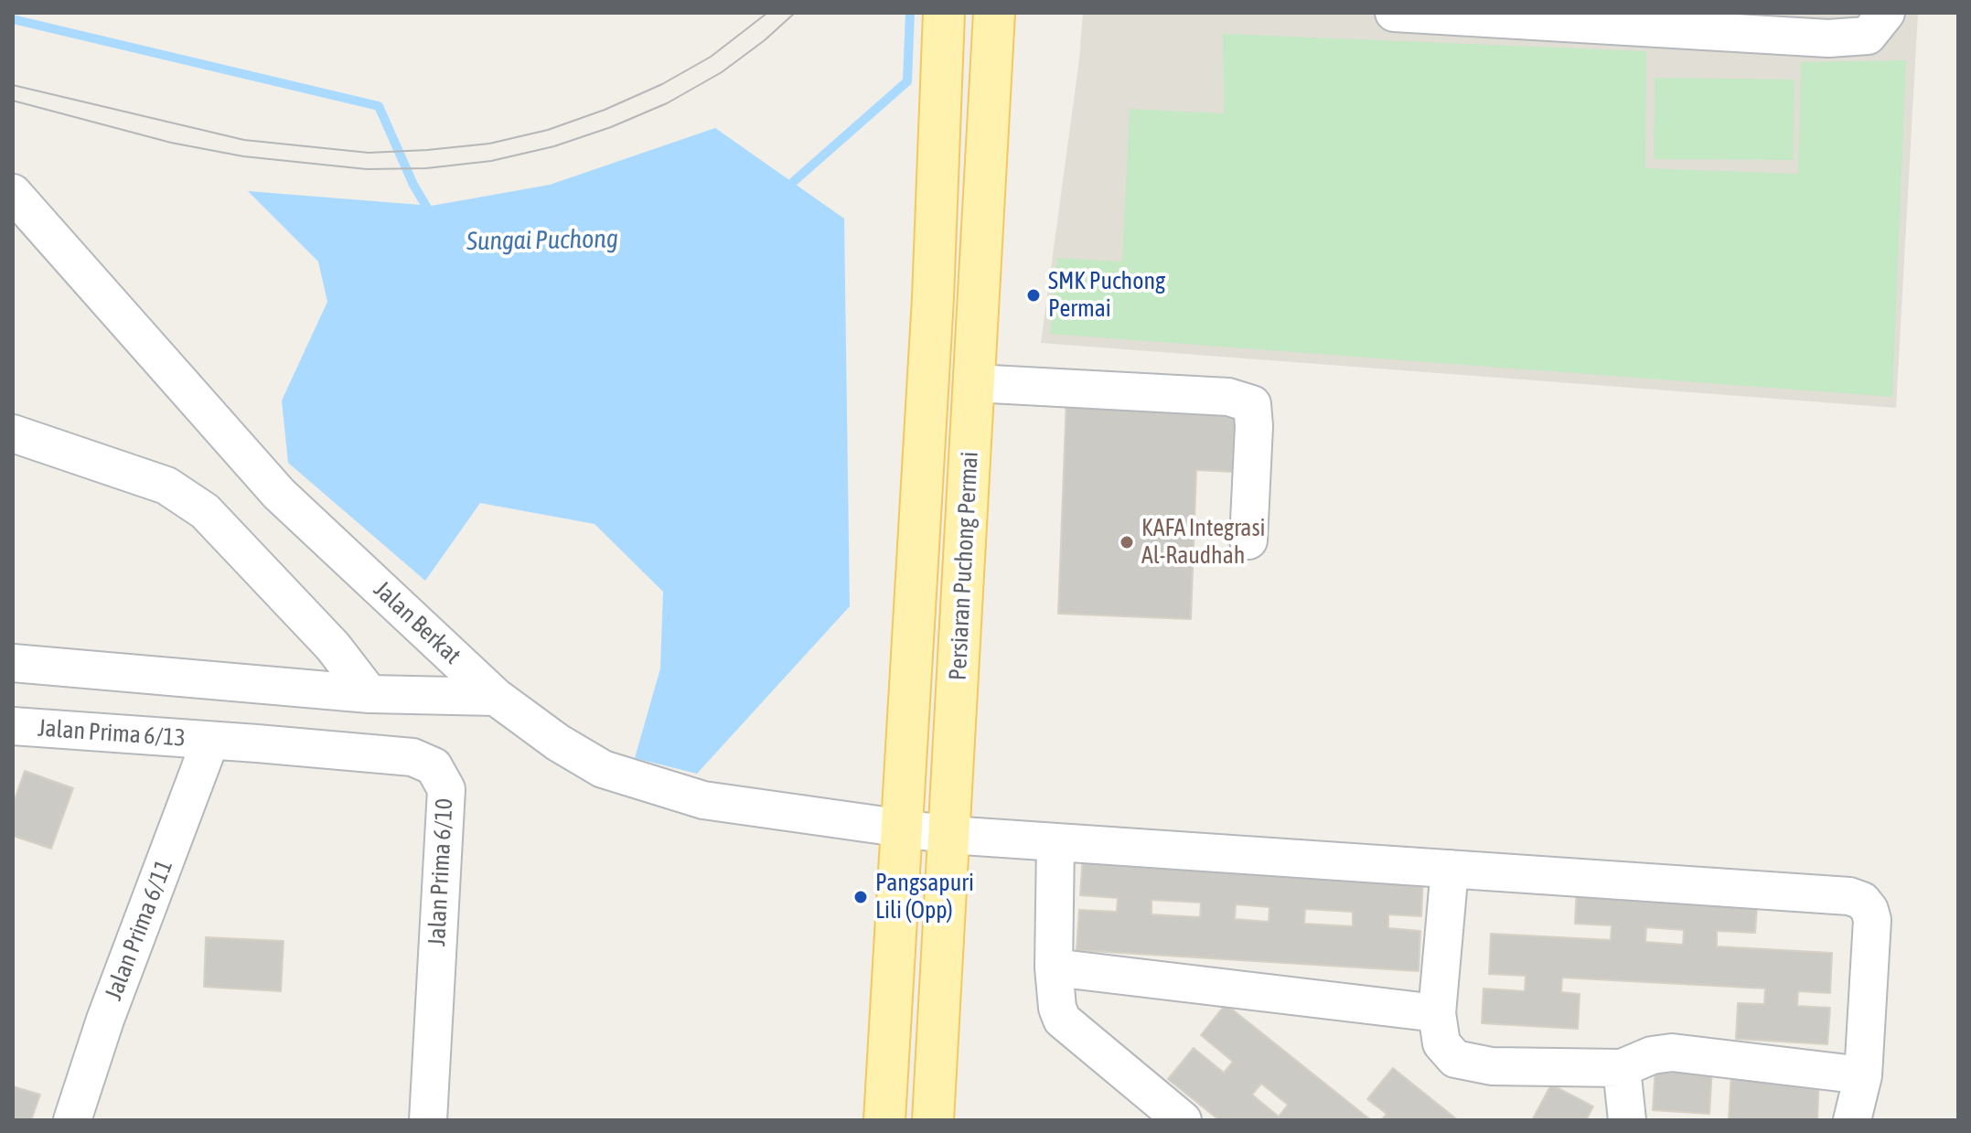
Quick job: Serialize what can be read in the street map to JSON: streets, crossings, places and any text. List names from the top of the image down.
{
  "streets": {
    "main road": ["Persiaran Puchong Permai"],
    "street": [
      "Jalan Berkat",
      "Jalan Prima 6/13",
      "Jalan Prima 6/10",
      "Jalan Prima 6/11"
    ]
  },
  "crossings": [
    ["Persiaran Puchong Permai", "Jalan Berkat"],
    ["Jalan Prima 6/13", "Jalan Prima 6/10"],
    ["Jalan Prima 6/13", "Jalan Prima 6/11"],
    ["Jalan Prima 6/10", "Jalan Prima 6/11"]
  ],
  "water": ["Sungai Puchong"],
  "places": ["SMK Puchong Permai", "KAFA Integrasi Al-Raudhah", "Pangsapuri Lili (Opp)"]
}
